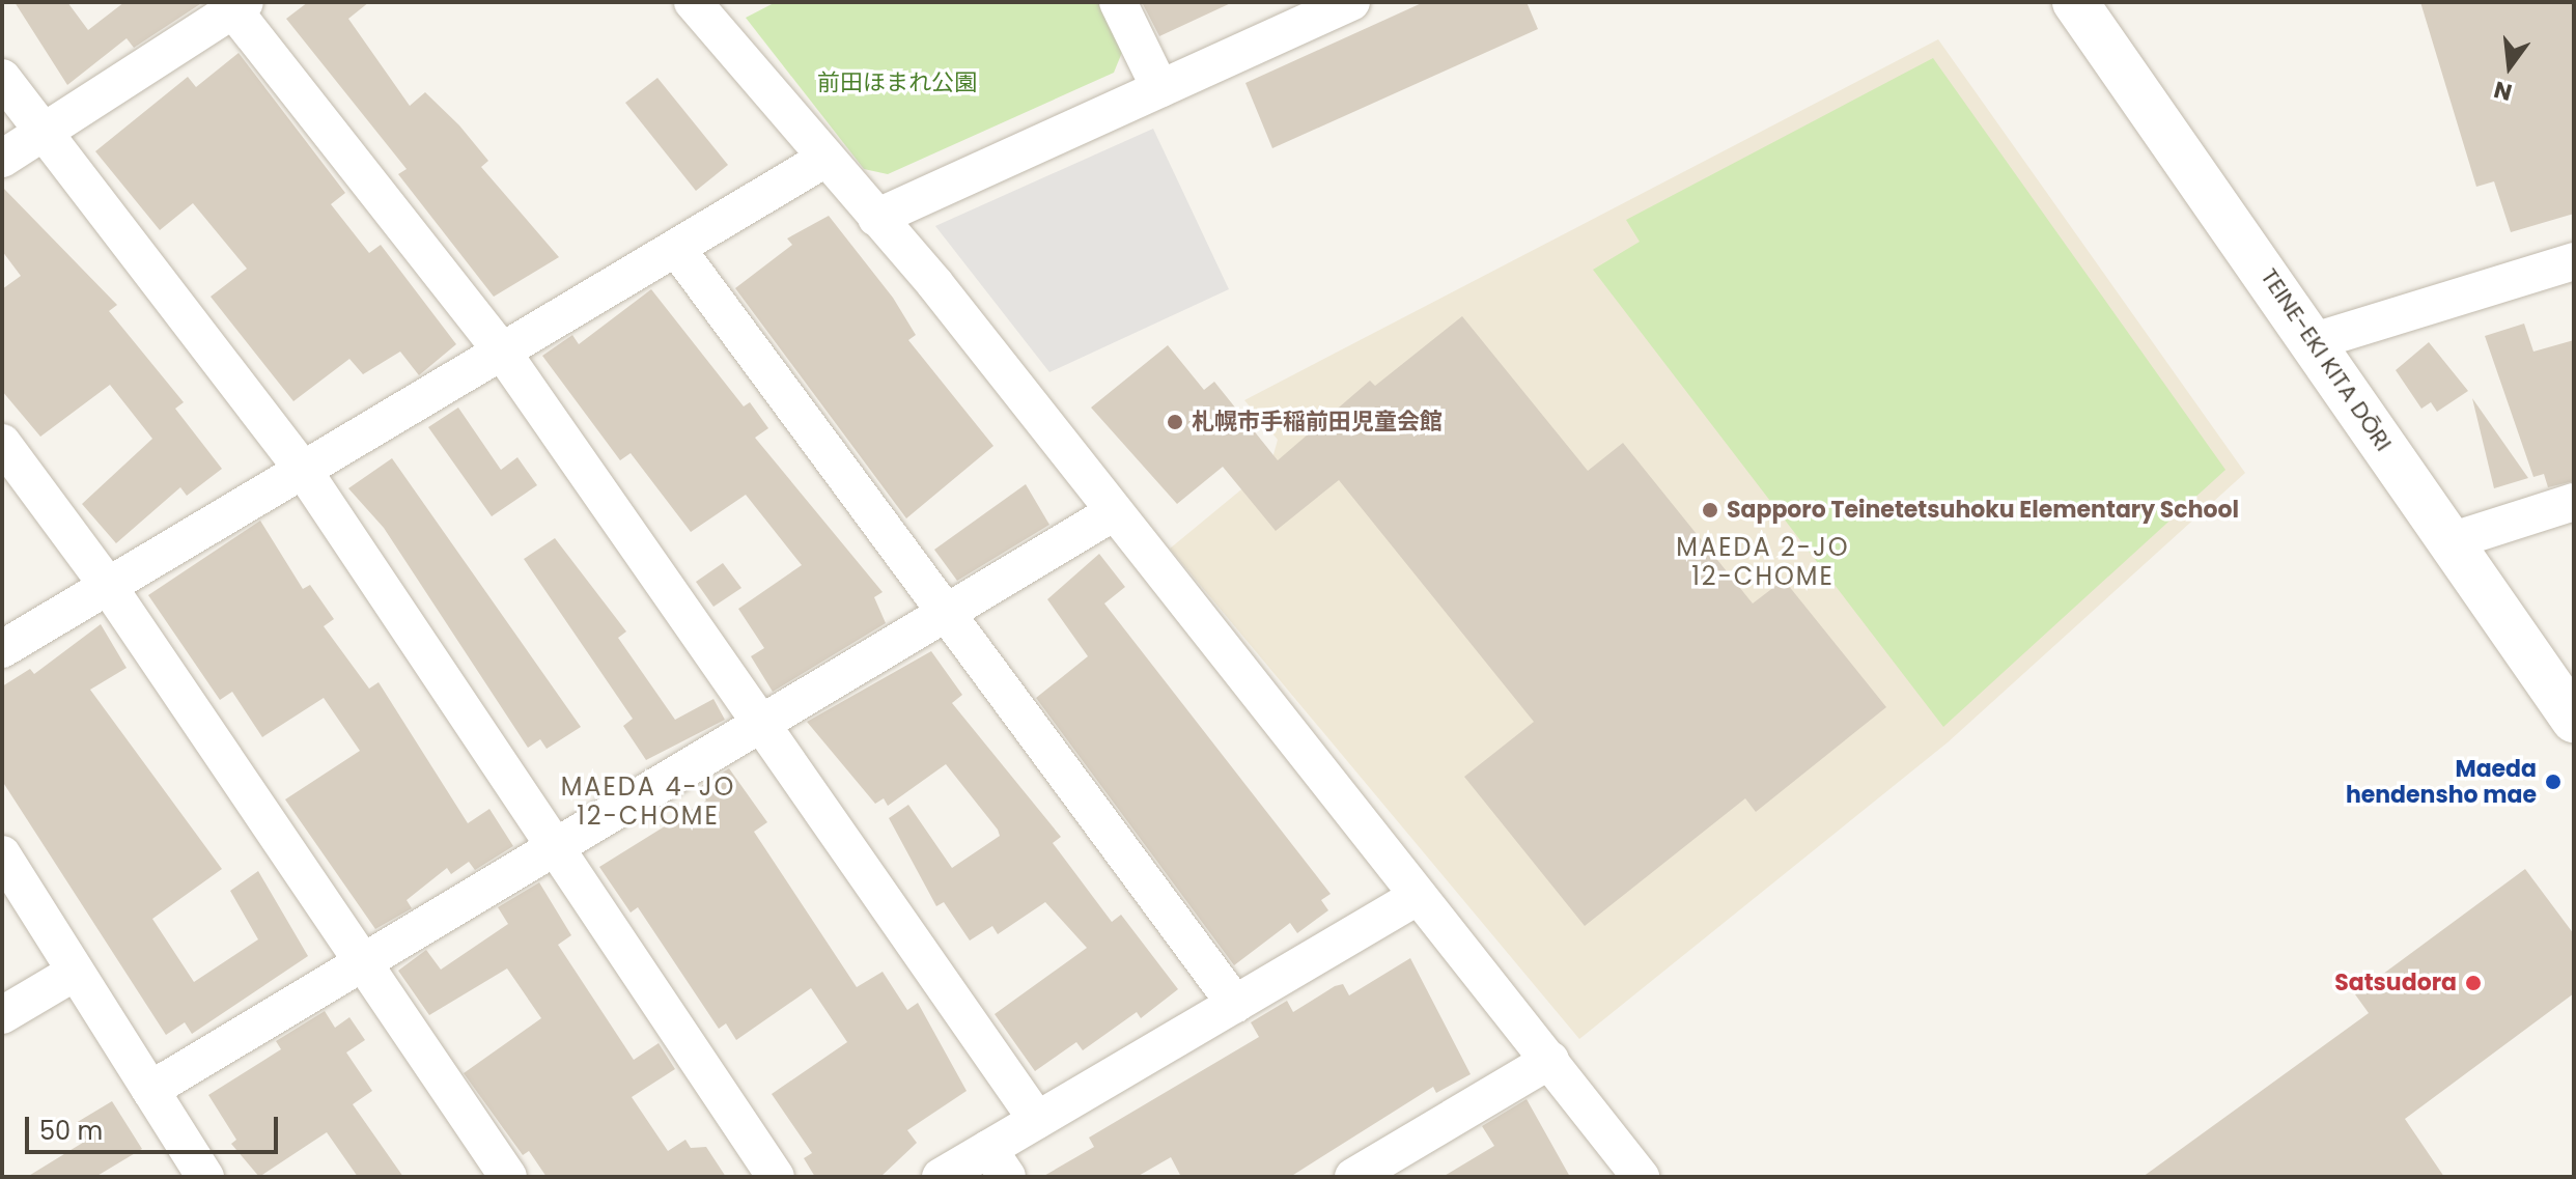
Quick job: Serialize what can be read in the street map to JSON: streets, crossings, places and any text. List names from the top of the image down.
{
  "streets": {
    "street": ["TEINE-EKI KITA DŌRI"]
  },
  "districts": ["MAEDA 2-JO 12-CHOME", "MAEDA 4-JO 12-CHOME"],
  "parks": ["前田ほまれ公園"],
  "places": [
    "札幌市手稲前田児童会館",
    "Sapporo Teinetetsuhoku Elementary School",
    "Maeda hendensho mae",
    "Satsudora"
  ],
  "scale_bar": "50 m",
  "north": "bottom"
}
